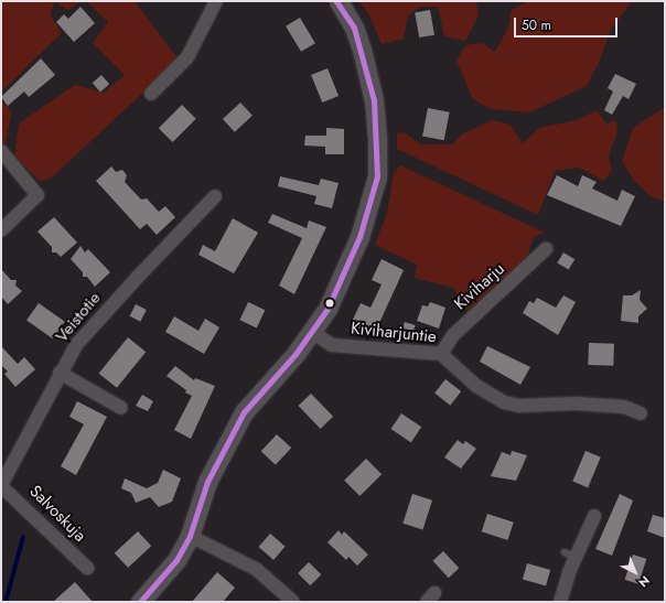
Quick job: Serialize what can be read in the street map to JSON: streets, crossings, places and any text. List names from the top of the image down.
{
  "streets": {
    "street": [
      "Kiviharju",
      "Veistotie",
      "Kiviharjuntie",
      "Salvoskuja"
    ]
  },
  "crossings": [
    ["Kiviharju", "Kiviharjuntie"],
    ["Veistotie", "Salvoskuja"]
  ],
  "scale_bar": "50 m",
  "north": "bottom right"
}
